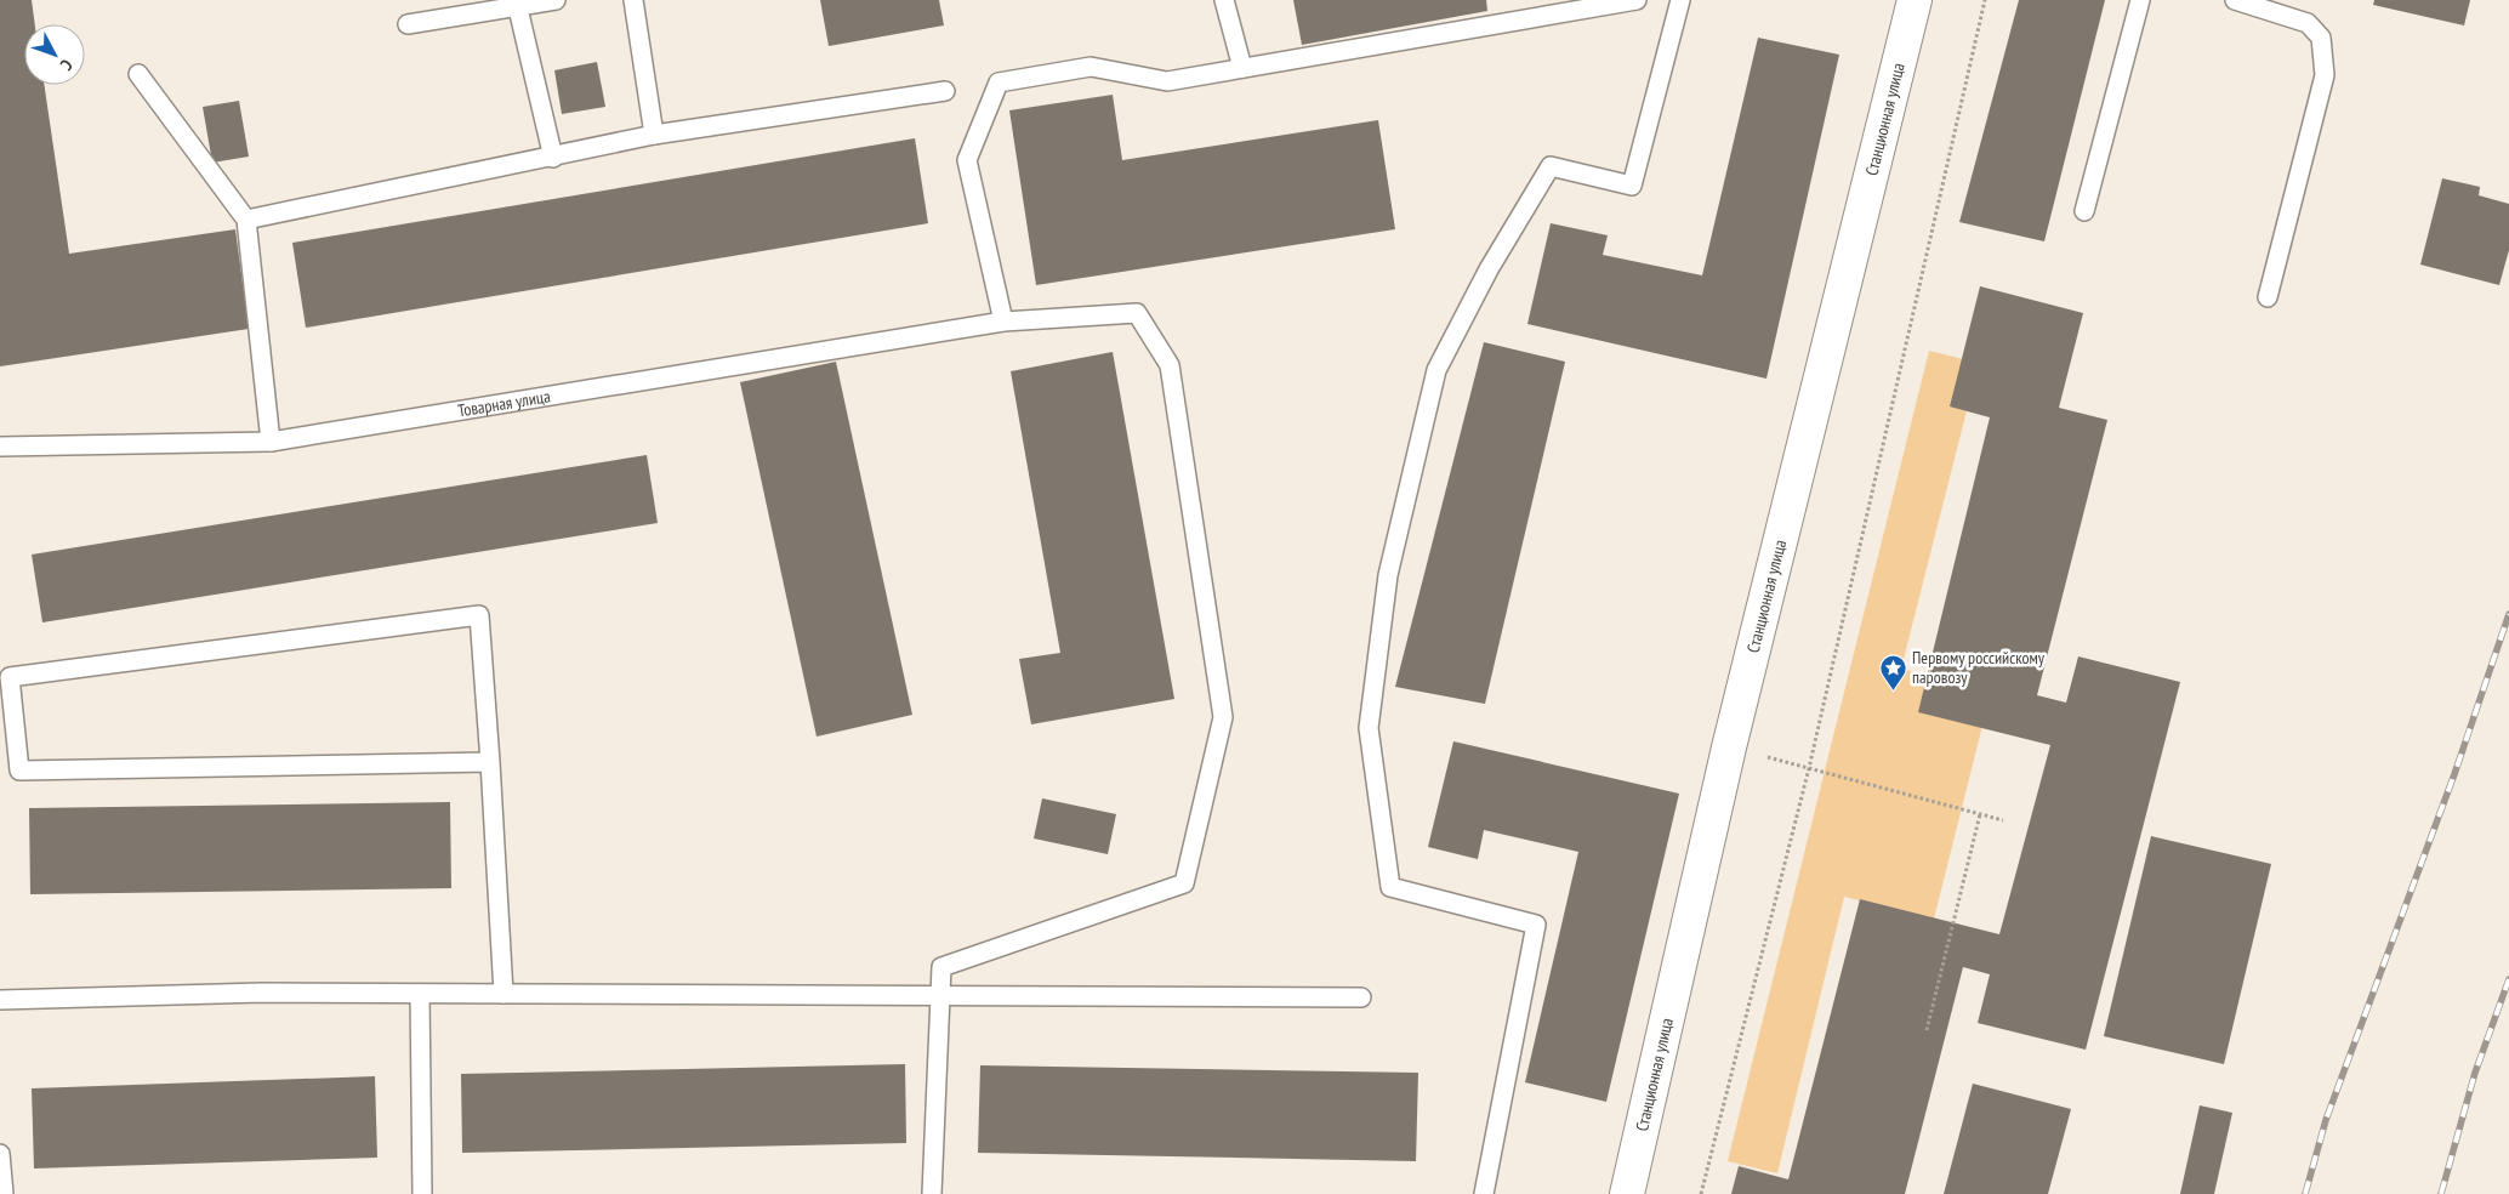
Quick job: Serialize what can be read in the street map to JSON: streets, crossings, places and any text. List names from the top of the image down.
{
  "streets": {
    "main road": ["Станционная улица"],
    "lane": ["Товарная улица"]
  },
  "places": {
    "place": ["Первому российскому паровозу"]
  },
  "north": "bottom right"
}
